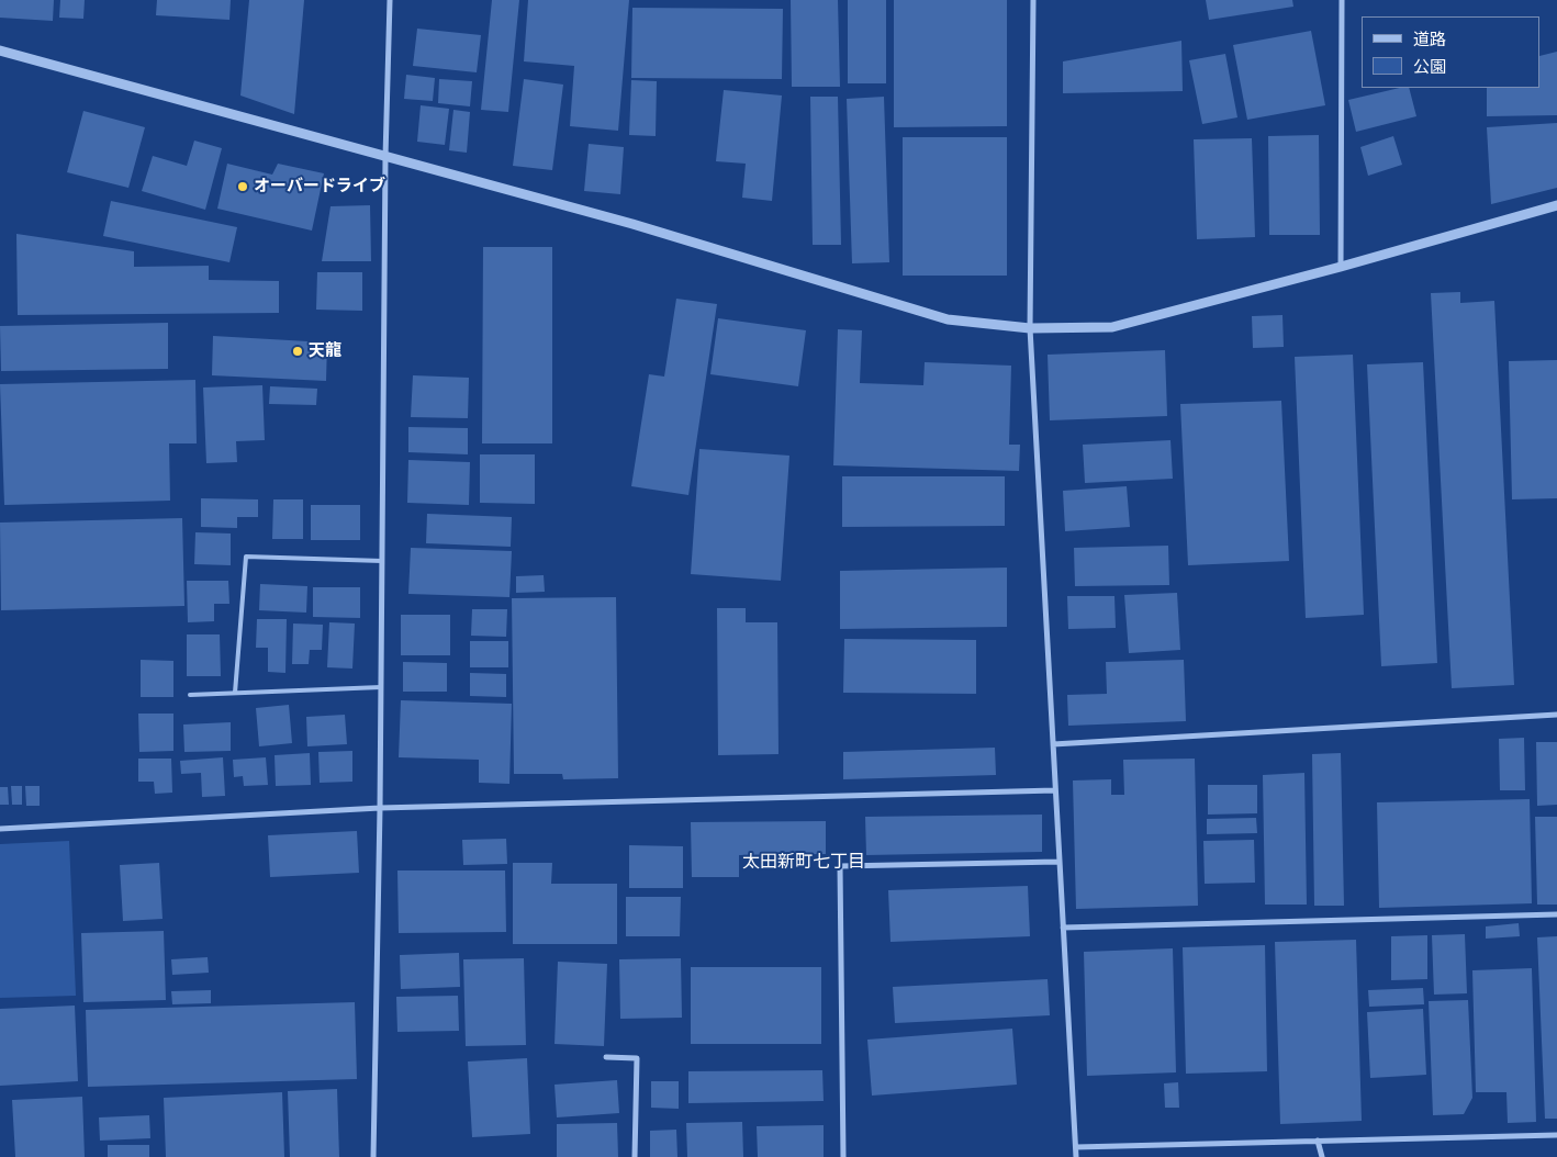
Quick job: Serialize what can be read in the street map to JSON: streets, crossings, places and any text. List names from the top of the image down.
{
  "districts": ["太田新町七丁目"],
  "places": ["オーバードライブ", "天龍"],
  "legend": ["道路", "公園"]
}
